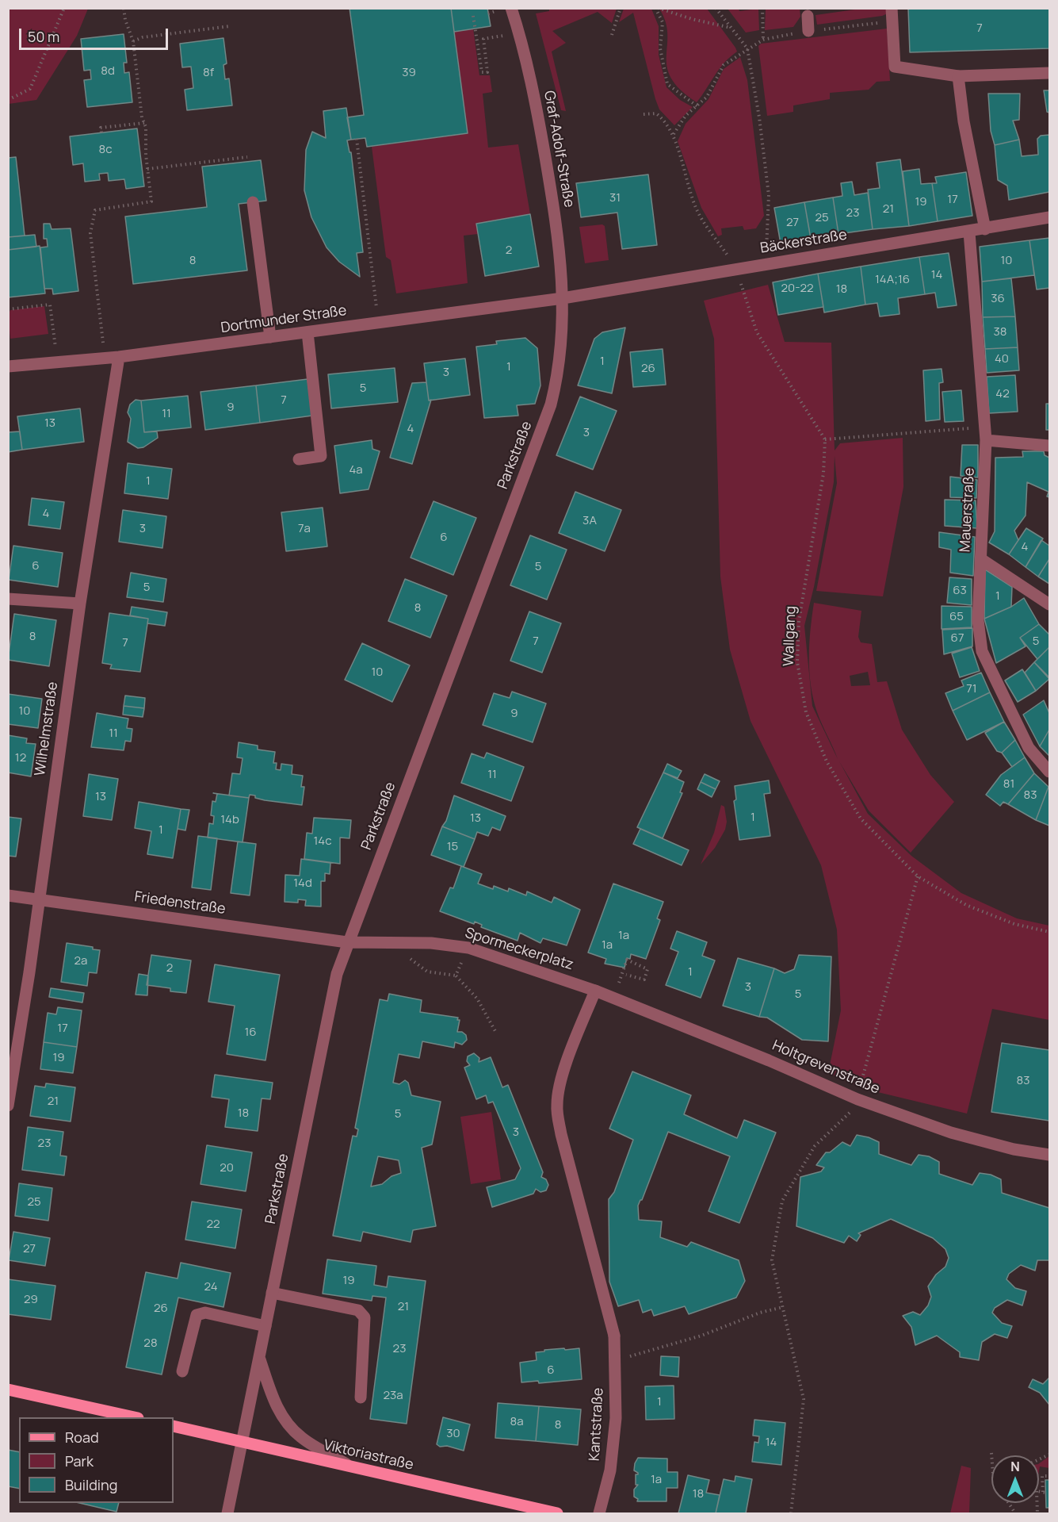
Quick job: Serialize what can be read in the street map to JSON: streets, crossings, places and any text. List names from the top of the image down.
{
  "streets": {
    "main road": ["Viktoriastraße"],
    "street": [
      "Graf-Adolf-Straße",
      "Bäckerstraße",
      "Dortmunder Straße",
      "Parkstraße",
      "Mauerstraße",
      "Wilhelmstraße",
      "Friedenstraße",
      "Spormeckerplatz",
      "Holtgrevenstraße",
      "Kantstraße"
    ],
    "path": ["Wallgang"]
  },
  "crossings": [
    ["Graf-Adolf-Straße", "Bäckerstraße"],
    ["Graf-Adolf-Straße", "Dortmunder Straße"],
    ["Graf-Adolf-Straße", "Parkstraße"],
    ["Bäckerstraße", "Dortmunder Straße"],
    ["Bäckerstraße", "Parkstraße"],
    ["Bäckerstraße", "Mauerstraße"],
    ["Dortmunder Straße", "Parkstraße"],
    ["Dortmunder Straße", "Wilhelmstraße"],
    ["Parkstraße", "Friedenstraße"],
    ["Parkstraße", "Spormeckerplatz"],
    ["Parkstraße", "Viktoriastraße"],
    ["Wilhelmstraße", "Friedenstraße"],
    ["Friedenstraße", "Spormeckerplatz"],
    ["Spormeckerplatz", "Holtgrevenstraße"],
    ["Spormeckerplatz", "Kantstraße"],
    ["Holtgrevenstraße", "Kantstraße"]
  ],
  "house_numbers": [
    "7",
    "8d",
    "8f",
    "39",
    "8c",
    "31",
    "17",
    "19",
    "21",
    "23",
    "25",
    "27",
    "2",
    "8",
    "10",
    "14",
    "14A;16",
    "20-22",
    "18",
    "36",
    "38",
    "40",
    "1",
    "1",
    "26",
    "3",
    "5",
    "42",
    "7",
    "9",
    "11",
    "13",
    "4",
    "3",
    "4a",
    "1",
    "4",
    "3A",
    "3",
    "7a",
    "6",
    "4",
    "6",
    "5",
    "5",
    "63",
    "1",
    "8",
    "65",
    "8",
    "67",
    "7",
    "5",
    "7",
    "10",
    "71",
    "10",
    "9",
    "11",
    "12",
    "11",
    "81",
    "83",
    "13",
    "1",
    "13",
    "14b",
    "1",
    "14c",
    "15",
    "14d",
    "1a",
    "1a",
    "2a",
    "2",
    "1",
    "3",
    "5",
    "17",
    "16",
    "19",
    "83",
    "21",
    "18",
    "5",
    "3",
    "23",
    "20",
    "25",
    "22",
    "27",
    "19",
    "24",
    "29",
    "21",
    "26",
    "28",
    "23",
    "6",
    "23a",
    "1",
    "8a",
    "8",
    "30",
    "14",
    "1a",
    "18"
  ],
  "legend": ["Road", "Park", "Building"],
  "scale_bar": "50 m",
  "north": "top"
}
